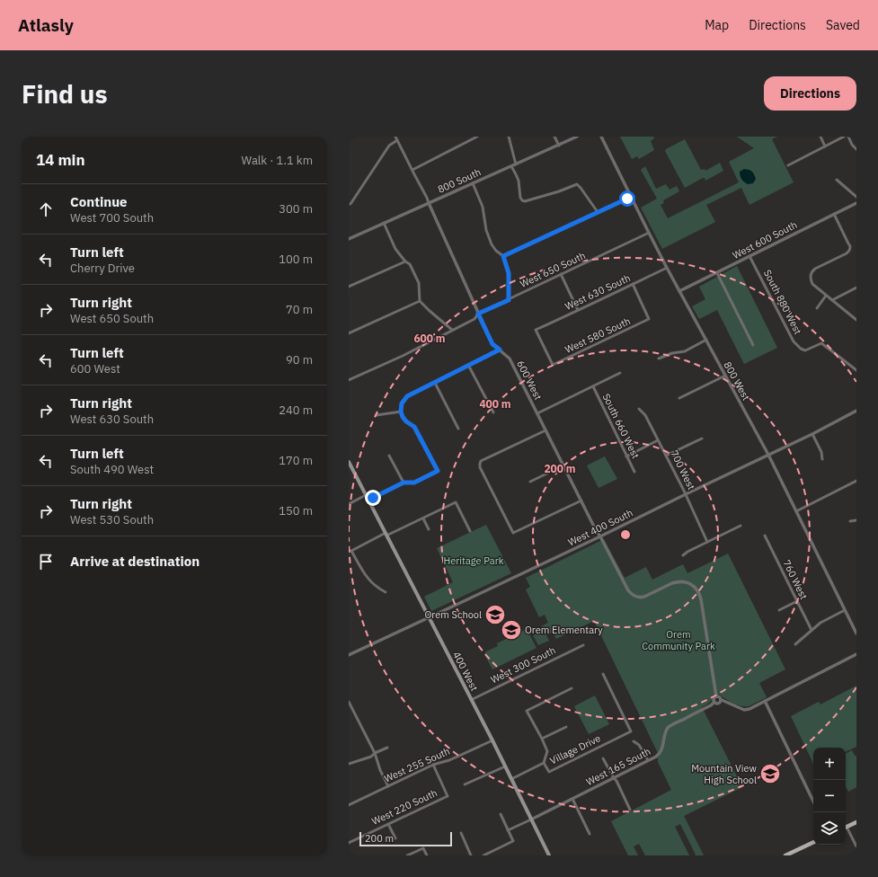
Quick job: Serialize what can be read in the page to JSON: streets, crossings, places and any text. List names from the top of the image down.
{
  "streets": {
    "main road": ["400 West"],
    "street": [
      "800 South",
      "West 600 South",
      "West 650 South",
      "West 630 South",
      "South 880 West",
      "West 580 South",
      "600 West",
      "800 West",
      "South 660 West",
      "700 West",
      "West 400 South",
      "760 West",
      "West 300 South",
      "Village Drive",
      "West 255 South",
      "West 165 South",
      "West 220 South"
    ]
  },
  "crossings": [
    ["800 South", "600 West"],
    ["West 600 South", "South 880 West"],
    ["West 600 South", "800 West"],
    ["West 650 South", "600 West"],
    ["West 650 South", "800 West"],
    ["West 630 South", "West 580 South"],
    ["West 630 South", "800 West"],
    ["600 West", "West 400 South"],
    ["600 West", "West 165 South"],
    ["800 West", "West 400 South"],
    ["700 West", "West 400 South"],
    ["West 400 South", "400 West"],
    ["West 300 South", "400 West"],
    ["400 West", "Village Drive"],
    ["400 West", "West 255 South"],
    ["400 West", "West 165 South"],
    ["West 255 South", "West 220 South"]
  ],
  "parks": ["Heritage Park", "Orem Community Park"],
  "places": {
    "school or university": ["Orem School", "Orem Elementary", "Mountain View High School"]
  },
  "scale_bar": "200 m",
  "page": {
    "header": "Atlasly",
    "nav": ["Map", "Directions", "Saved"],
    "buttons": "Directions",
    "title": "Find us",
    "heading": ["14 min", "Walk · 1.1 km"],
    "list": [
      ["Continue", "West 700 South", "300 m"],
      ["Turn left", "Cherry Drive", "100 m"],
      ["Turn right", "West 650 South", "70 m"],
      ["Turn left", "600 West", "90 m"],
      ["Turn right", "West 630 South", "240 m"],
      ["Turn left", "South 490 West", "170 m"],
      ["Turn right", "West 530 South", "150 m"],
      "Arrive at destination"
    ],
    "map_buttons": ["+", "−"],
    "scale": "200 m"
  },
  "rings": ["600 m", "400 m", "200 m"]
}
